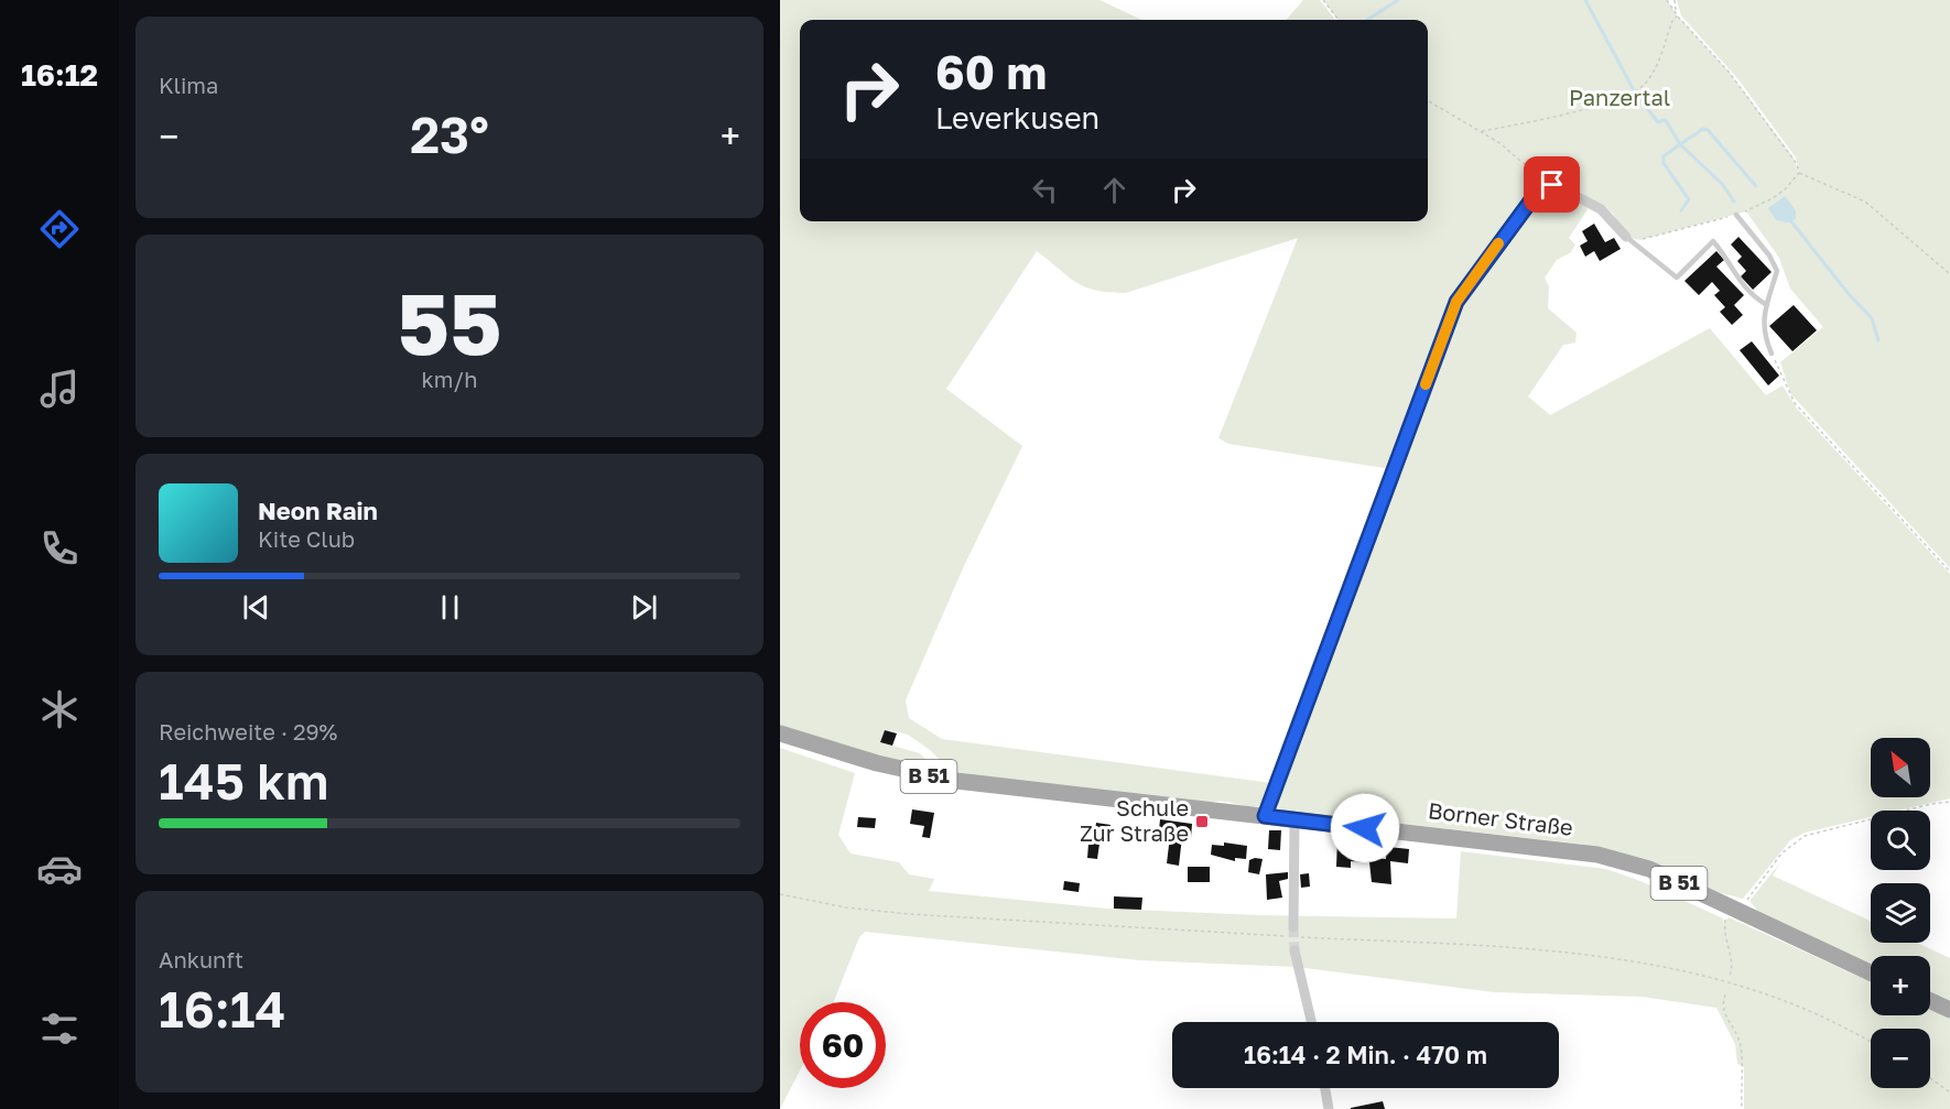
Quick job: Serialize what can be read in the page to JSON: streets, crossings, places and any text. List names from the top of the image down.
{
  "streets": {
    "main road": ["B 51", "Borner Straße"]
  },
  "parks": ["Panzertal"],
  "places": {
    "transit": ["Schule Zur Straße"]
  },
  "north": "top left",
  "page": {
    "tabs": "16:12",
    "tile": [
      "Klima",
      ["55", "km/h"],
      ["Reichweite · 29%", "145 km"],
      ["Ankunft", "16:14"]
    ],
    "turn": ["60 m", "Leverkusen"],
    "heat": ["−", "23°", "+"],
    "song": ["Neon Rain", "Kite Club"],
    "map_buttons": ["+", "−"],
    "limit": "60",
    "trip": "16:14 · 2 Min. · 470 m"
  }
}
